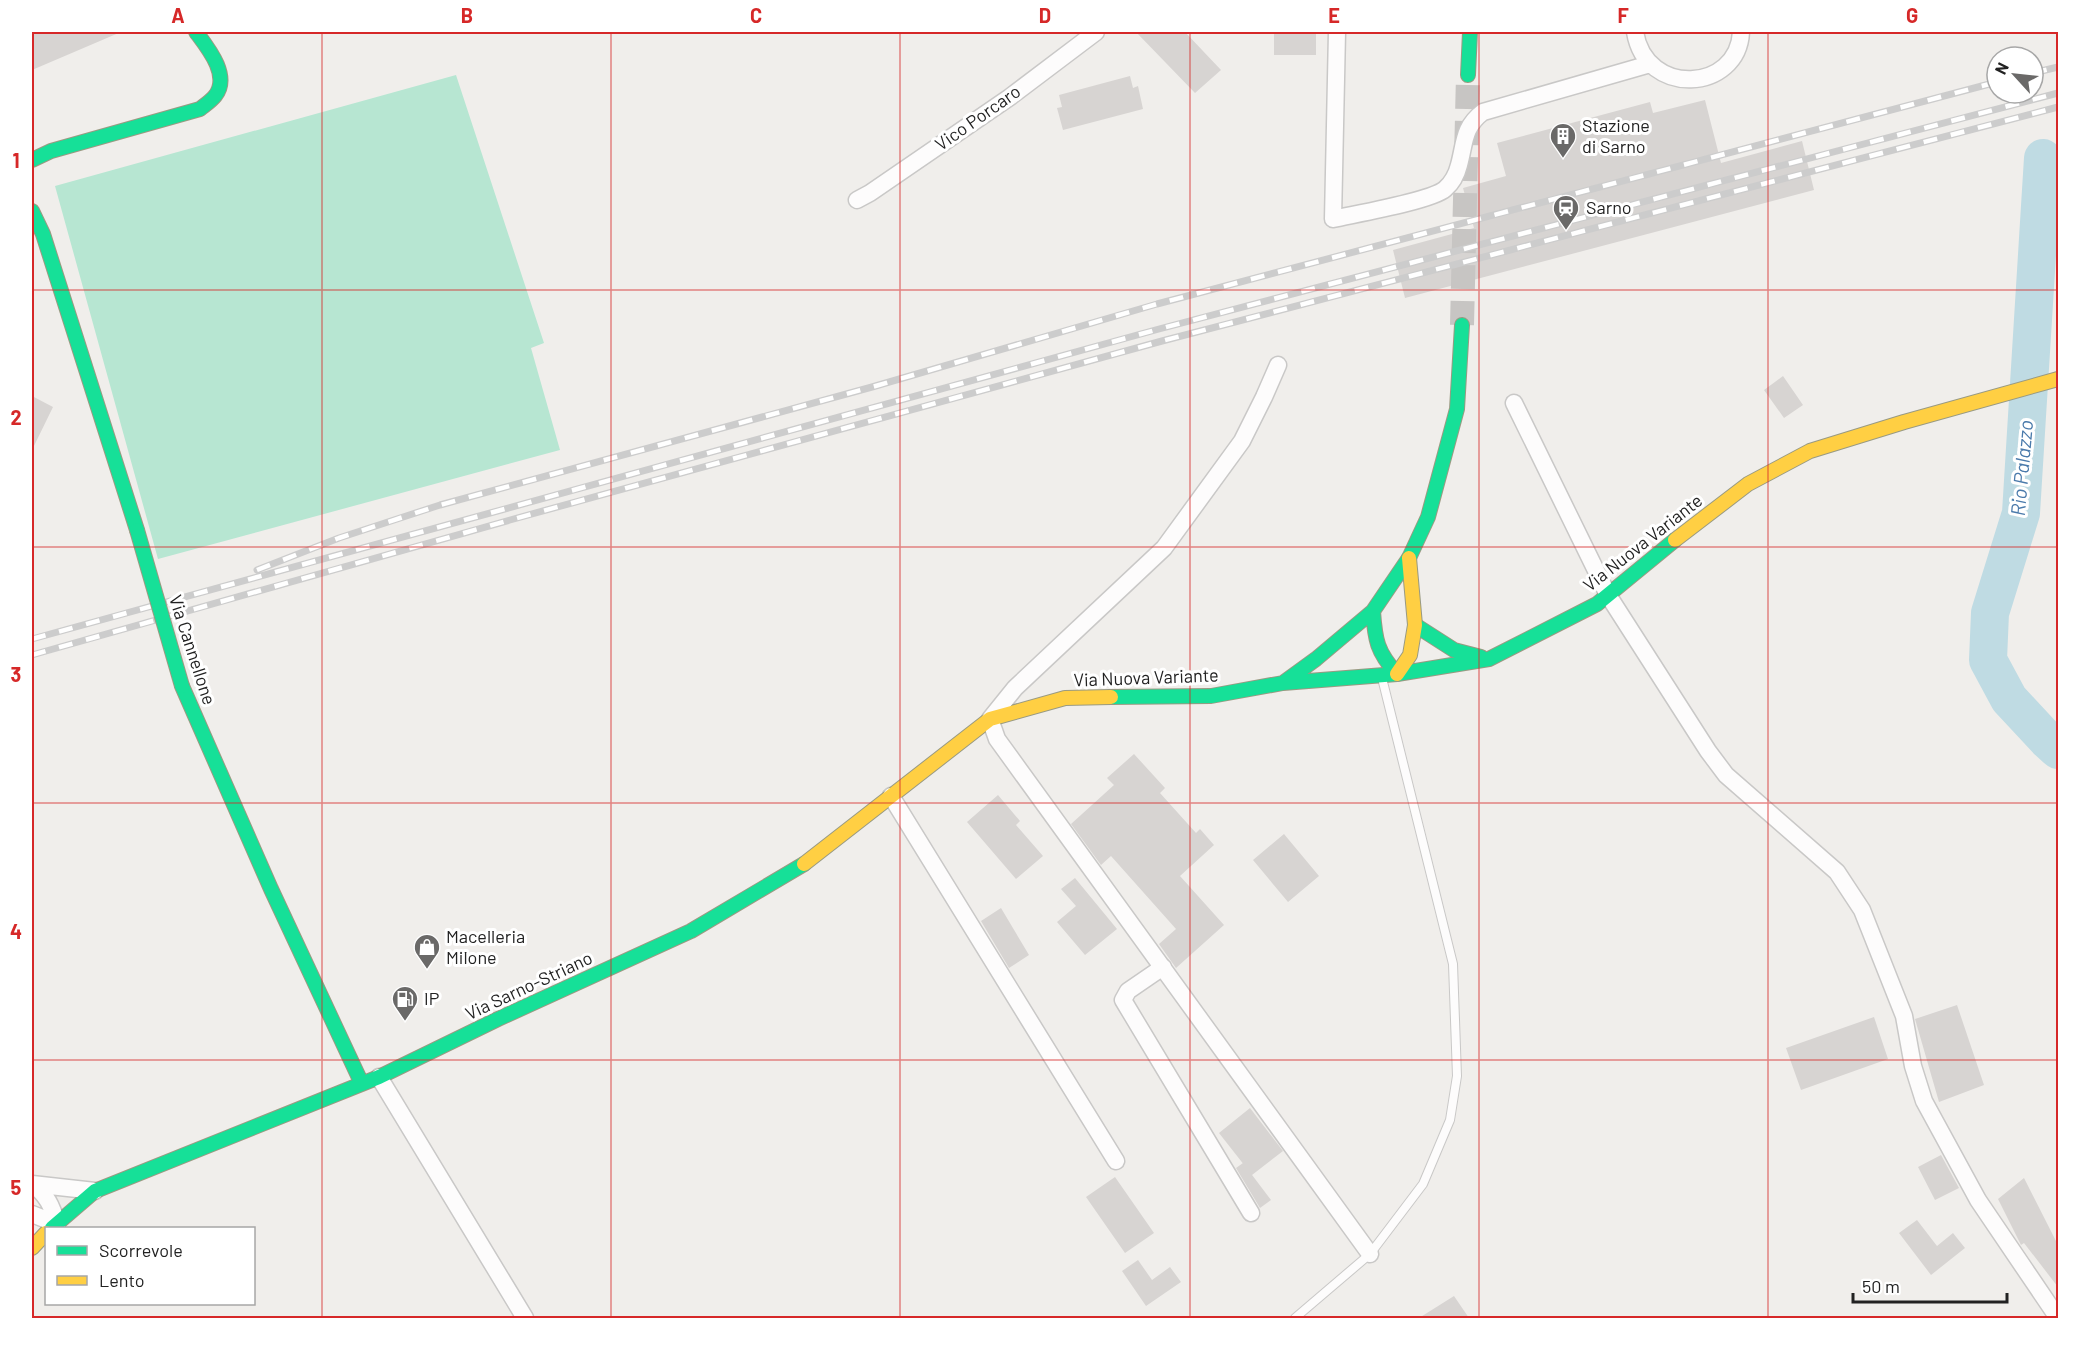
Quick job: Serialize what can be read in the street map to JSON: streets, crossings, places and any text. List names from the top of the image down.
{
  "streets": {
    "main road": ["Via Nuova Variante", "Via Cannellone", "Via Sarno-Striano"],
    "street": ["Vico Porcaro"]
  },
  "crossings": [
    ["Via Nuova Variante", "Via Sarno-Striano"],
    ["Via Cannellone", "Via Sarno-Striano"]
  ],
  "water": ["Rio Palazzo"],
  "places": {
    "building": ["Stazione di Sarno"],
    "station": ["Sarno"],
    "shop": ["Macelleria Milone"],
    "fuel station": ["IP"]
  },
  "legend": ["Scorrevole", "Lento"],
  "scale_bar": "50 m",
  "north": "top left",
  "grid": {
    "columns": [
      "A",
      "B",
      "C",
      "D",
      "E",
      "F",
      "G"
    ],
    "rows": [
      "1",
      "2",
      "3",
      "4",
      "5"
    ]
  }
}
